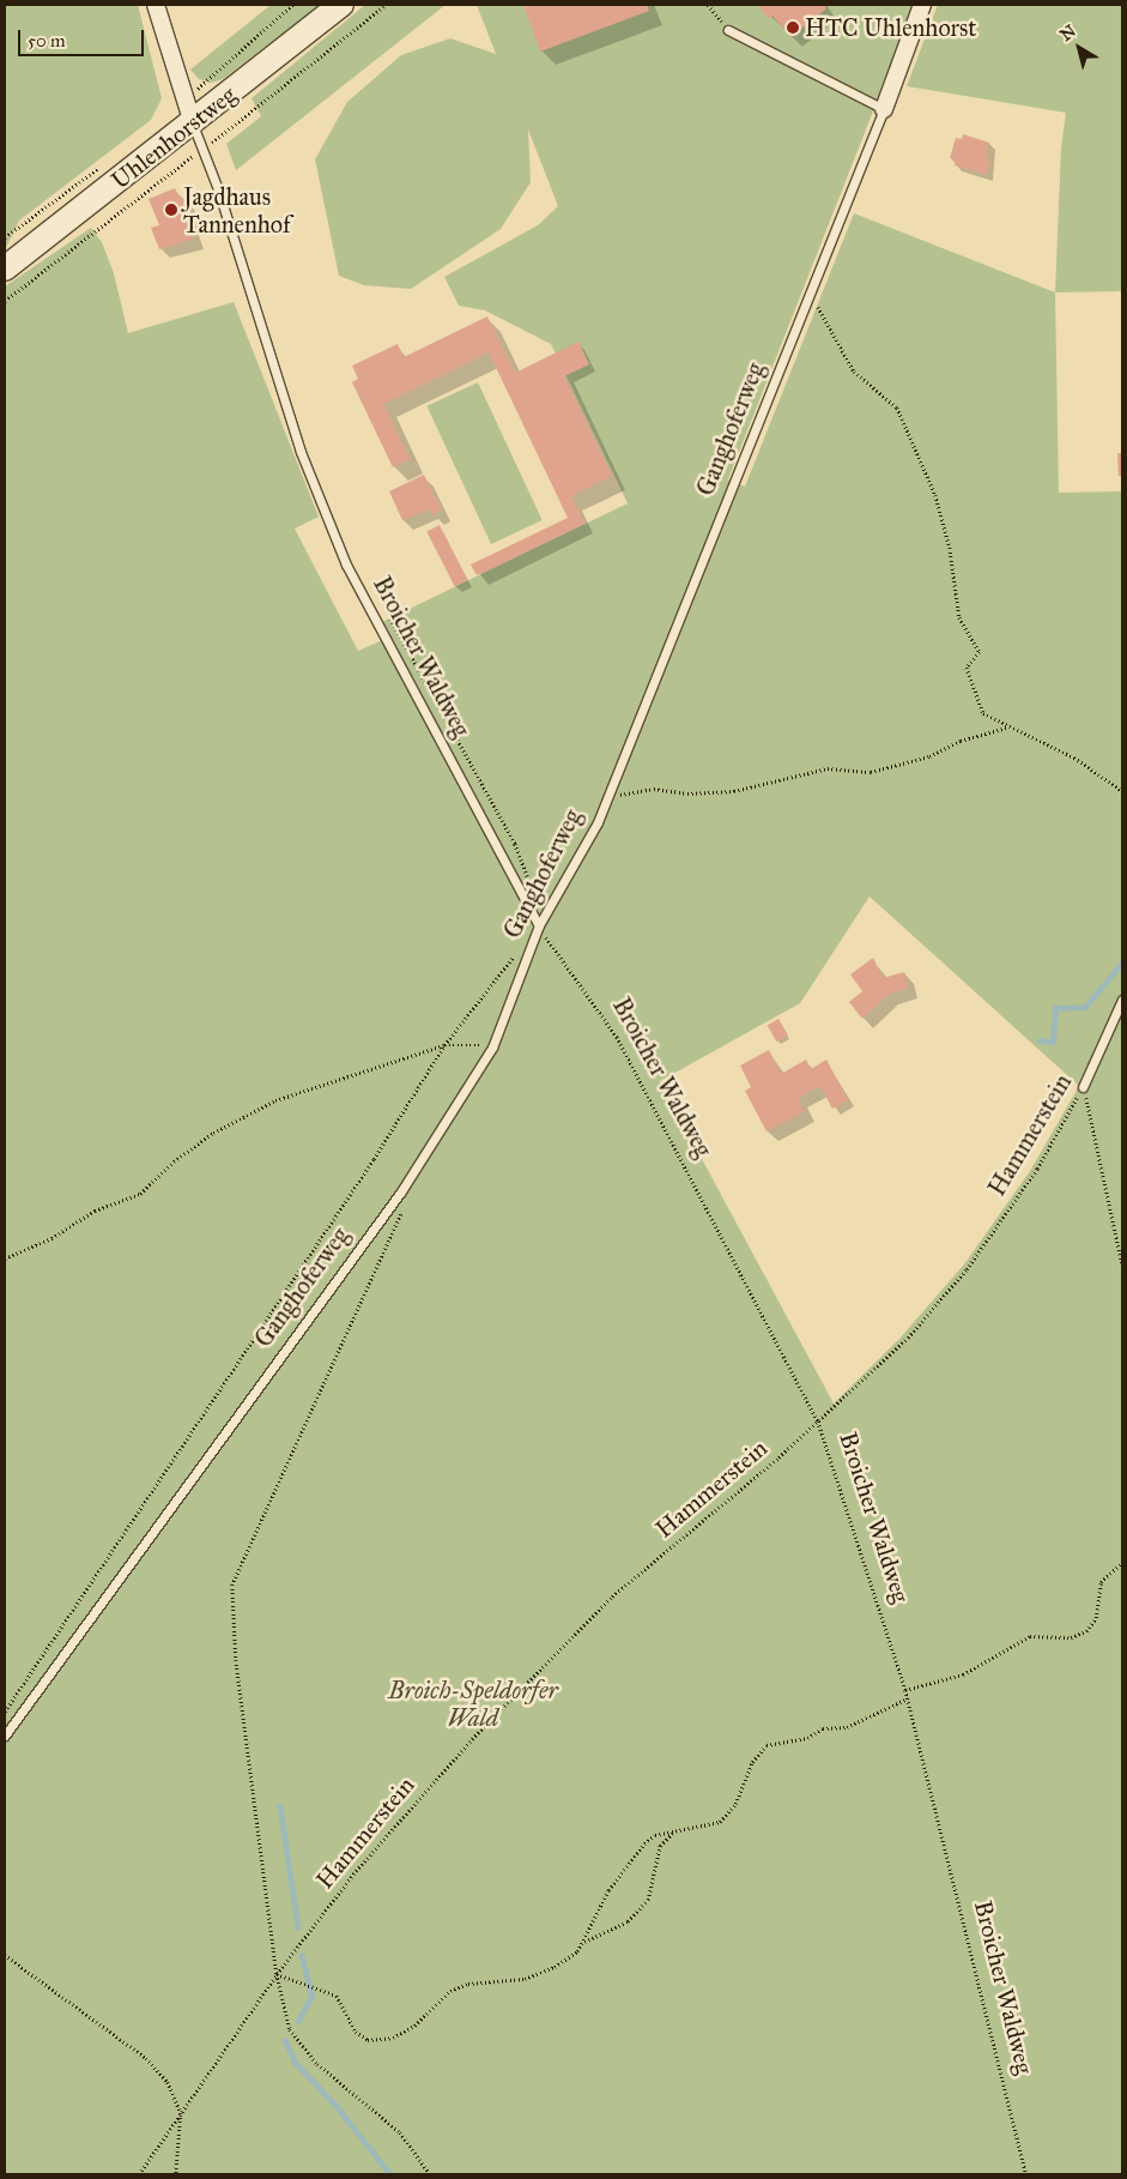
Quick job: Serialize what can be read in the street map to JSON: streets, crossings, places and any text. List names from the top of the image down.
{
  "streets": {
    "main road": ["Uhlenhorstweg"],
    "street": ["Ganghoferweg", "Broicher Waldweg"],
    "lane": ["Hammerstein"]
  },
  "crossings": [
    ["Uhlenhorstweg", "Broicher Waldweg"],
    ["Ganghoferweg", "Broicher Waldweg"],
    ["Broicher Waldweg", "Hammerstein"]
  ],
  "parks": ["Broich-Speldorfer Wald"],
  "places": ["HTC Uhlenhorst", "Jagdhaus Tannenhof"],
  "scale_bar": "50 m",
  "north": "top left"
}
